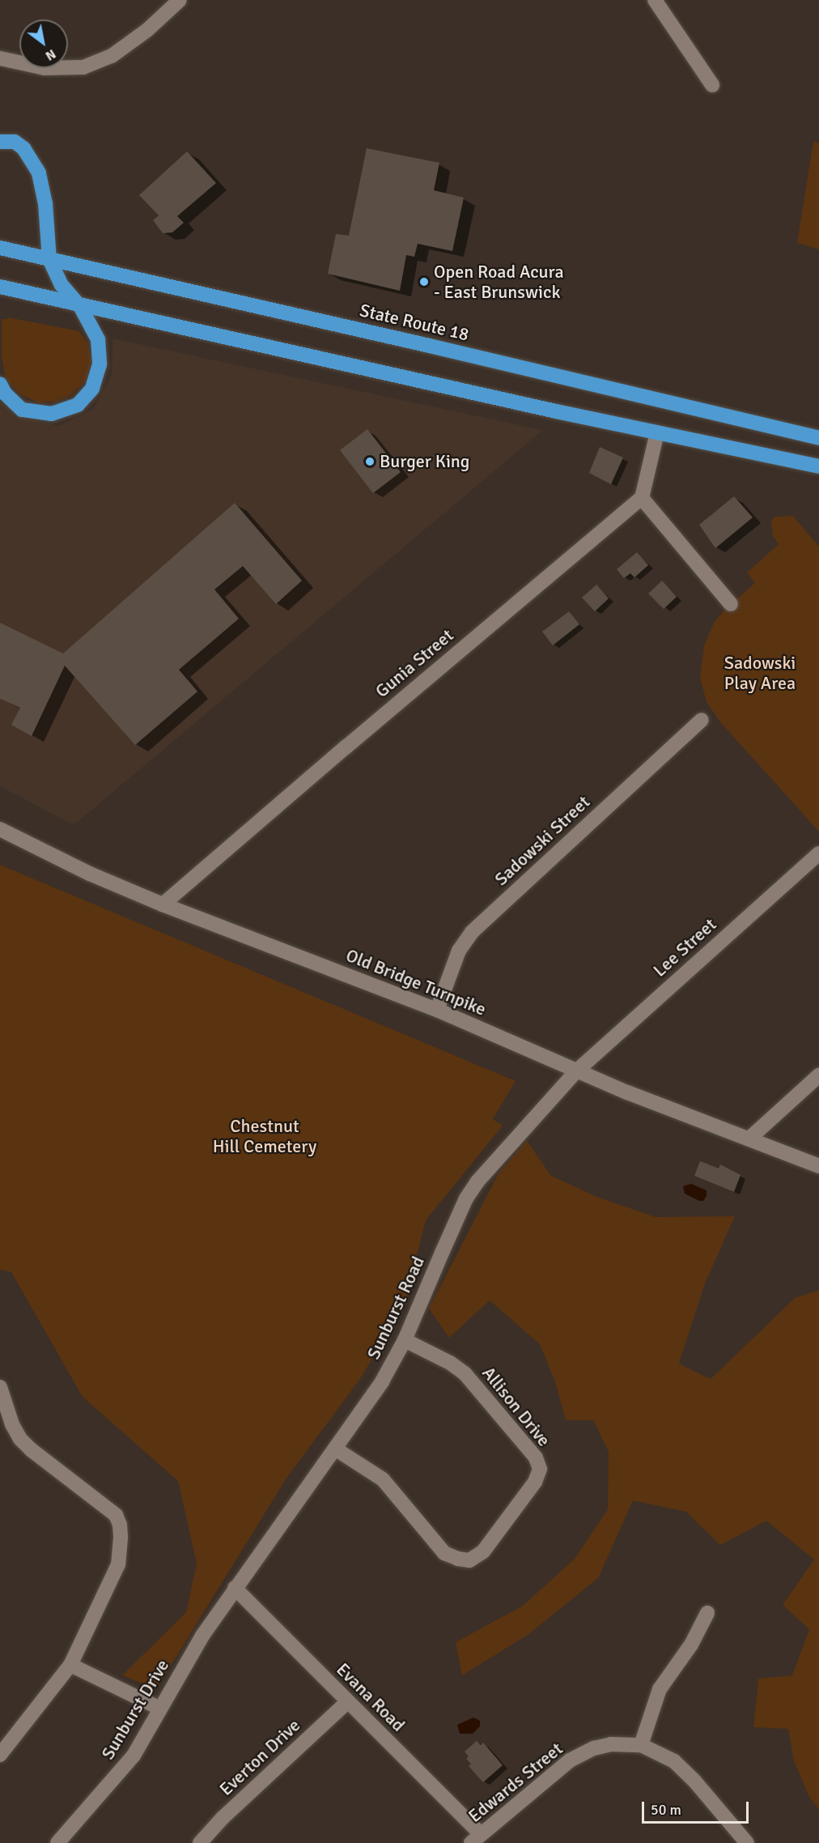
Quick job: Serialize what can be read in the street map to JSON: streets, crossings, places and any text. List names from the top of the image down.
{
  "streets": {
    "highway": ["State Route 18"],
    "street": [
      "Gunia Street",
      "Sadowski Street",
      "Lee Street",
      "Old Bridge Turnpike",
      "Sunburst Road",
      "Allison Drive",
      "Evana Road",
      "Sunburst Drive",
      "Everton Drive",
      "Edwards Street"
    ]
  },
  "crossings": [
    ["Gunia Street", "Old Bridge Turnpike"],
    ["Sadowski Street", "Old Bridge Turnpike"],
    ["Lee Street", "Old Bridge Turnpike"],
    ["Lee Street", "Sunburst Road"],
    ["Old Bridge Turnpike", "Sunburst Road"],
    ["Sunburst Road", "Allison Drive"],
    ["Sunburst Road", "Evana Road"],
    ["Sunburst Road", "Sunburst Drive"],
    ["Evana Road", "Sunburst Drive"],
    ["Evana Road", "Everton Drive"],
    ["Evana Road", "Edwards Street"]
  ],
  "parks": ["Sadowski Play Area", "Chestnut Hill Cemetery"],
  "places": ["Open Road Acura - East Brunswick", "Burger King"],
  "scale_bar": "50 m",
  "north": "bottom right"
}
